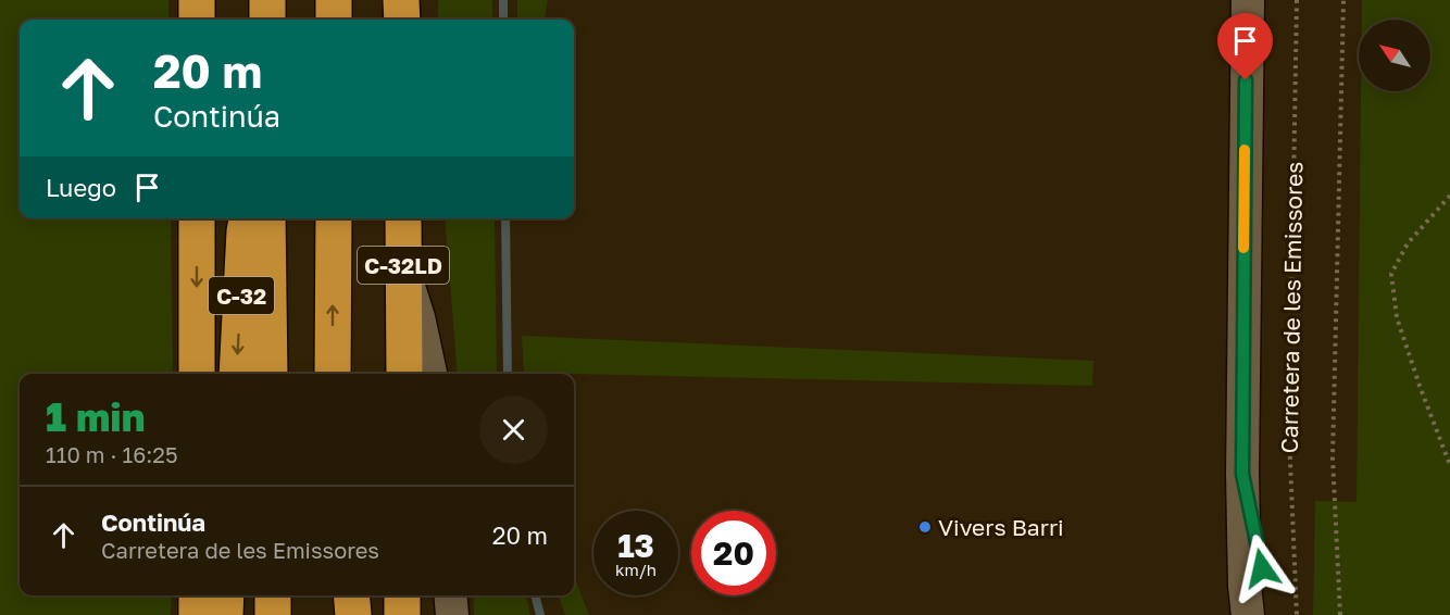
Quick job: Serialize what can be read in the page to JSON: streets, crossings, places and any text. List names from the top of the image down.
{
  "streets": {
    "highway": ["C-32LD", "C-32"],
    "street": ["Carretera de les Emissores"]
  },
  "places": ["Vivers Barri"],
  "north": "top left",
  "page": {
    "turn": ["20 m", "Continúa"],
    "then": "Luego",
    "heading": ["1 min", "110 m · 16:25"],
    "list": [
      {
        "name": "Continúa",
        "note": "Carretera de les Emissores",
        "value": "20 m"
      }
    ],
    "speed": "13 km/h",
    "limit": "20"
  }
}
